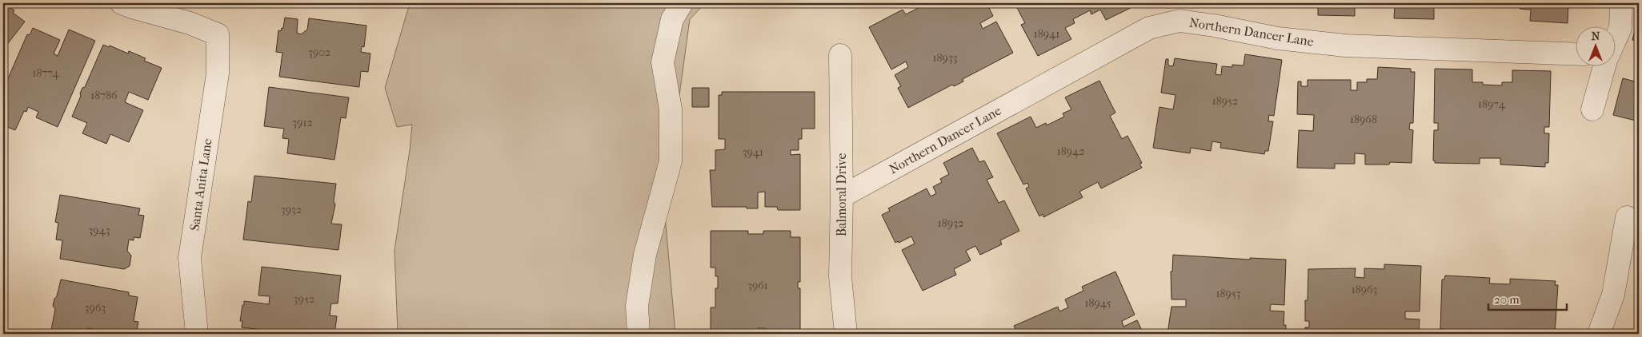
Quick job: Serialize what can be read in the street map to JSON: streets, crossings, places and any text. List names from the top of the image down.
{
  "streets": {
    "street": ["Northern Dancer Lane", "Santa Anita Lane", "Balmoral Drive"]
  },
  "crossings": [
    ["Northern Dancer Lane", "Balmoral Drive"]
  ],
  "house_numbers": [
    "18941",
    "3902",
    "18933",
    "18774",
    "18786",
    "18952",
    "18974",
    "18968",
    "3912",
    "18942",
    "3941",
    "3932",
    "18932",
    "3943",
    "3961",
    "18963",
    "18953",
    "3952",
    "18945",
    "3963"
  ],
  "scale_bar": "20 m",
  "north": "top"
}
